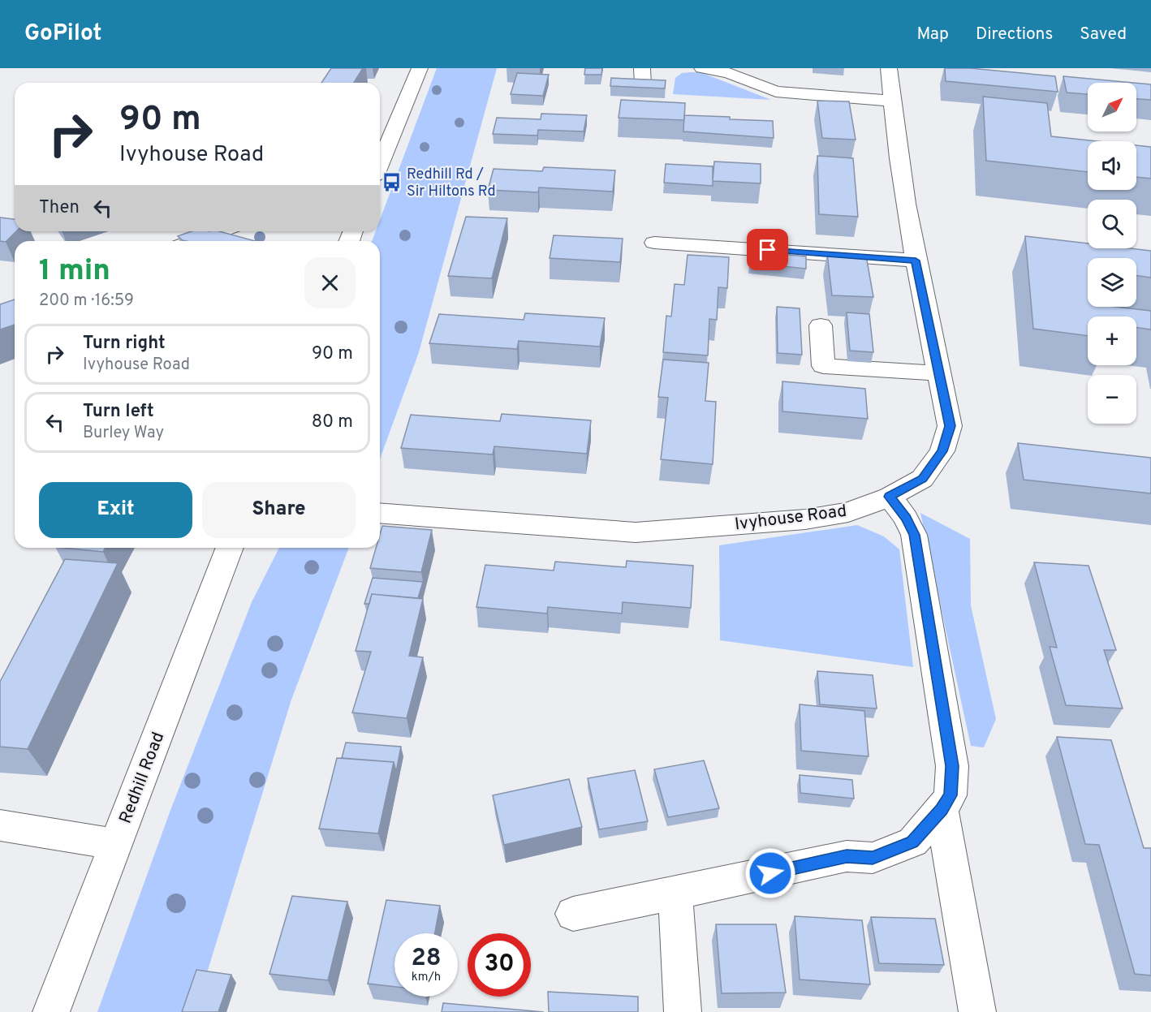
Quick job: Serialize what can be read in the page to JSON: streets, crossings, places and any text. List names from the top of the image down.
{
  "streets": {
    "street": ["Ivyhouse Road", "Redhill Road"]
  },
  "places": {
    "bus stop": ["Redhill Rd / Sir Hiltons Rd"]
  },
  "north": "top right",
  "page": {
    "header": "GoPilot",
    "nav": ["Map", "Directions", "Saved"],
    "map_buttons": ["+", "−"],
    "turn": ["90 m", "Ivyhouse Road"],
    "then": "Then",
    "heading": ["1 min", "200 m · 16:59"],
    "list": [
      {
        "name": "Turn right",
        "note": "Ivyhouse Road",
        "value": "90 m"
      },
      {
        "name": "Turn left",
        "note": "Burley Way",
        "value": "80 m"
      }
    ],
    "buttons": ["Exit", "Share"],
    "speed": "28 km/h",
    "limit": "30"
  }
}
